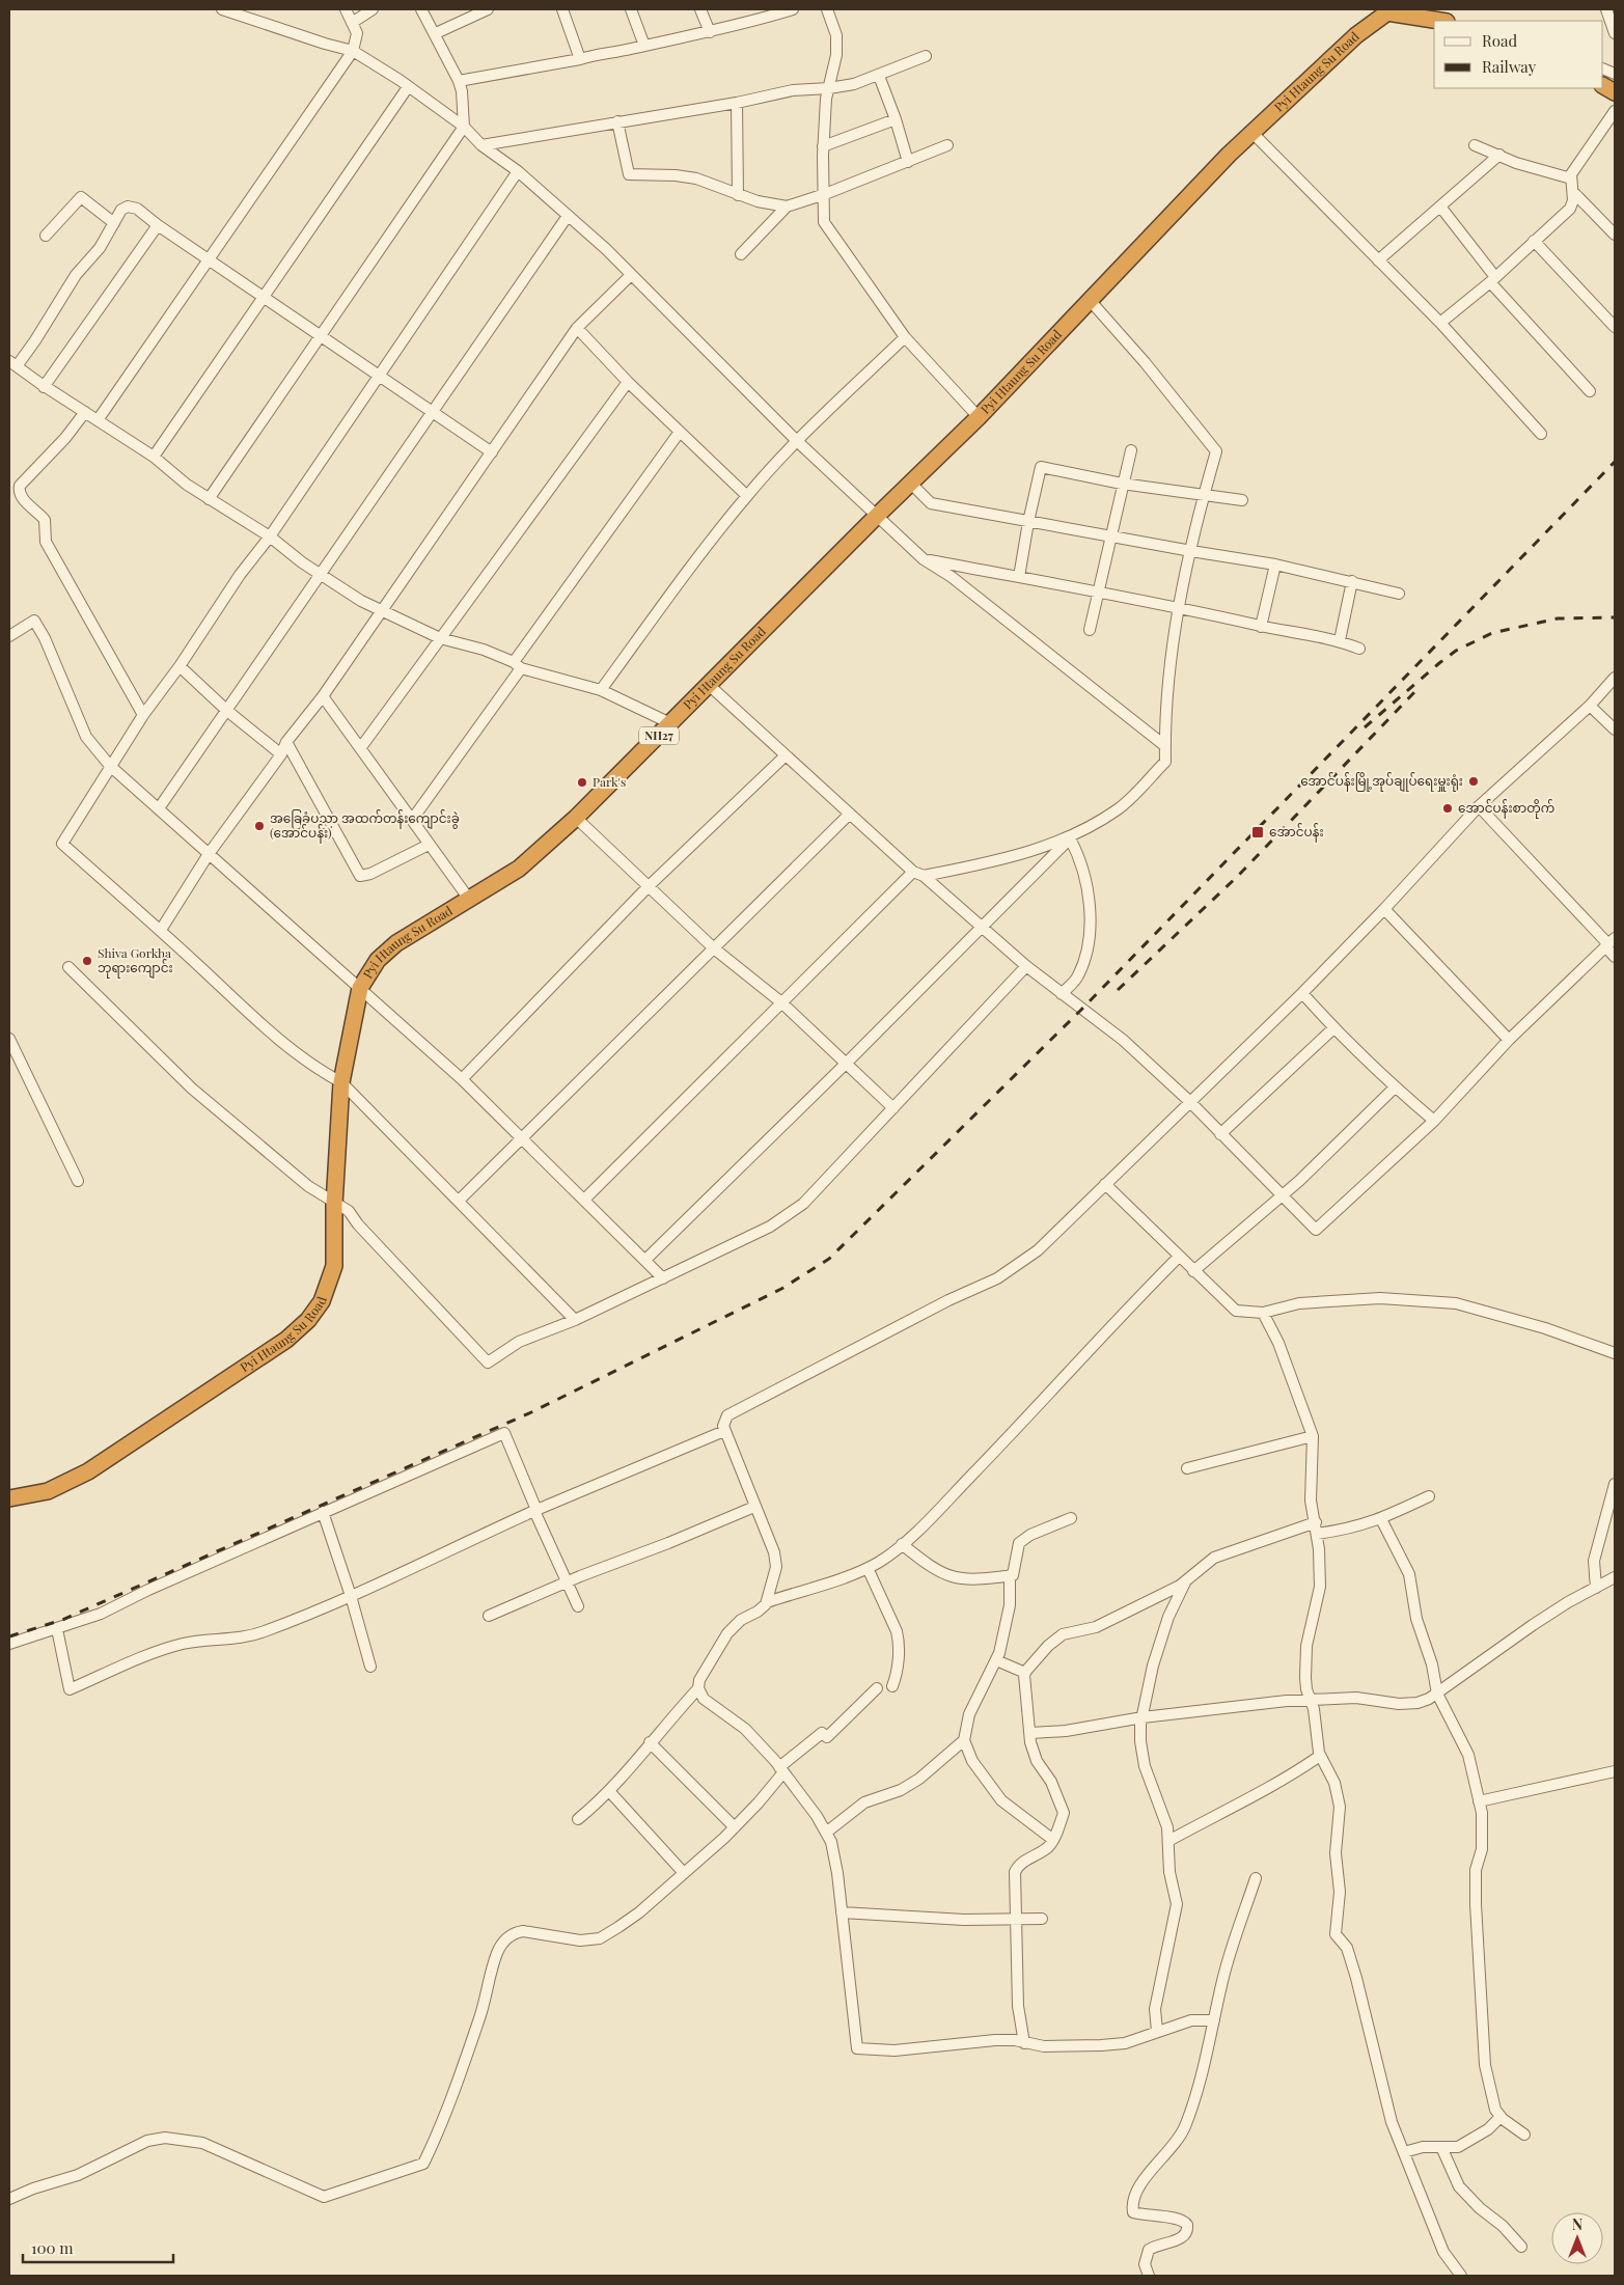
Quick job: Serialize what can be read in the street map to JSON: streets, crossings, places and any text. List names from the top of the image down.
{
  "streets": {
    "highway": ["Pyi Htaung Su Road", "NH27"]
  },
  "places": {
    "other": [
      "အောင်ပန်းမြို့အုပ်ချုပ်ရေးမှူးရုံး",
      "Park's",
      "အောင်ပန်းစာတိုက်",
      "အခြေခံပညာ အထက်တန်းကျောင်းခွဲ (အောင်ပန်း)",
      "Shiva Gorkha ဘုရားကျောင်း"
    ],
    "transit": ["အောင်ပန်း"]
  },
  "legend": ["Road", "Railway"],
  "scale_bar": "100 m",
  "north": "top"
}
